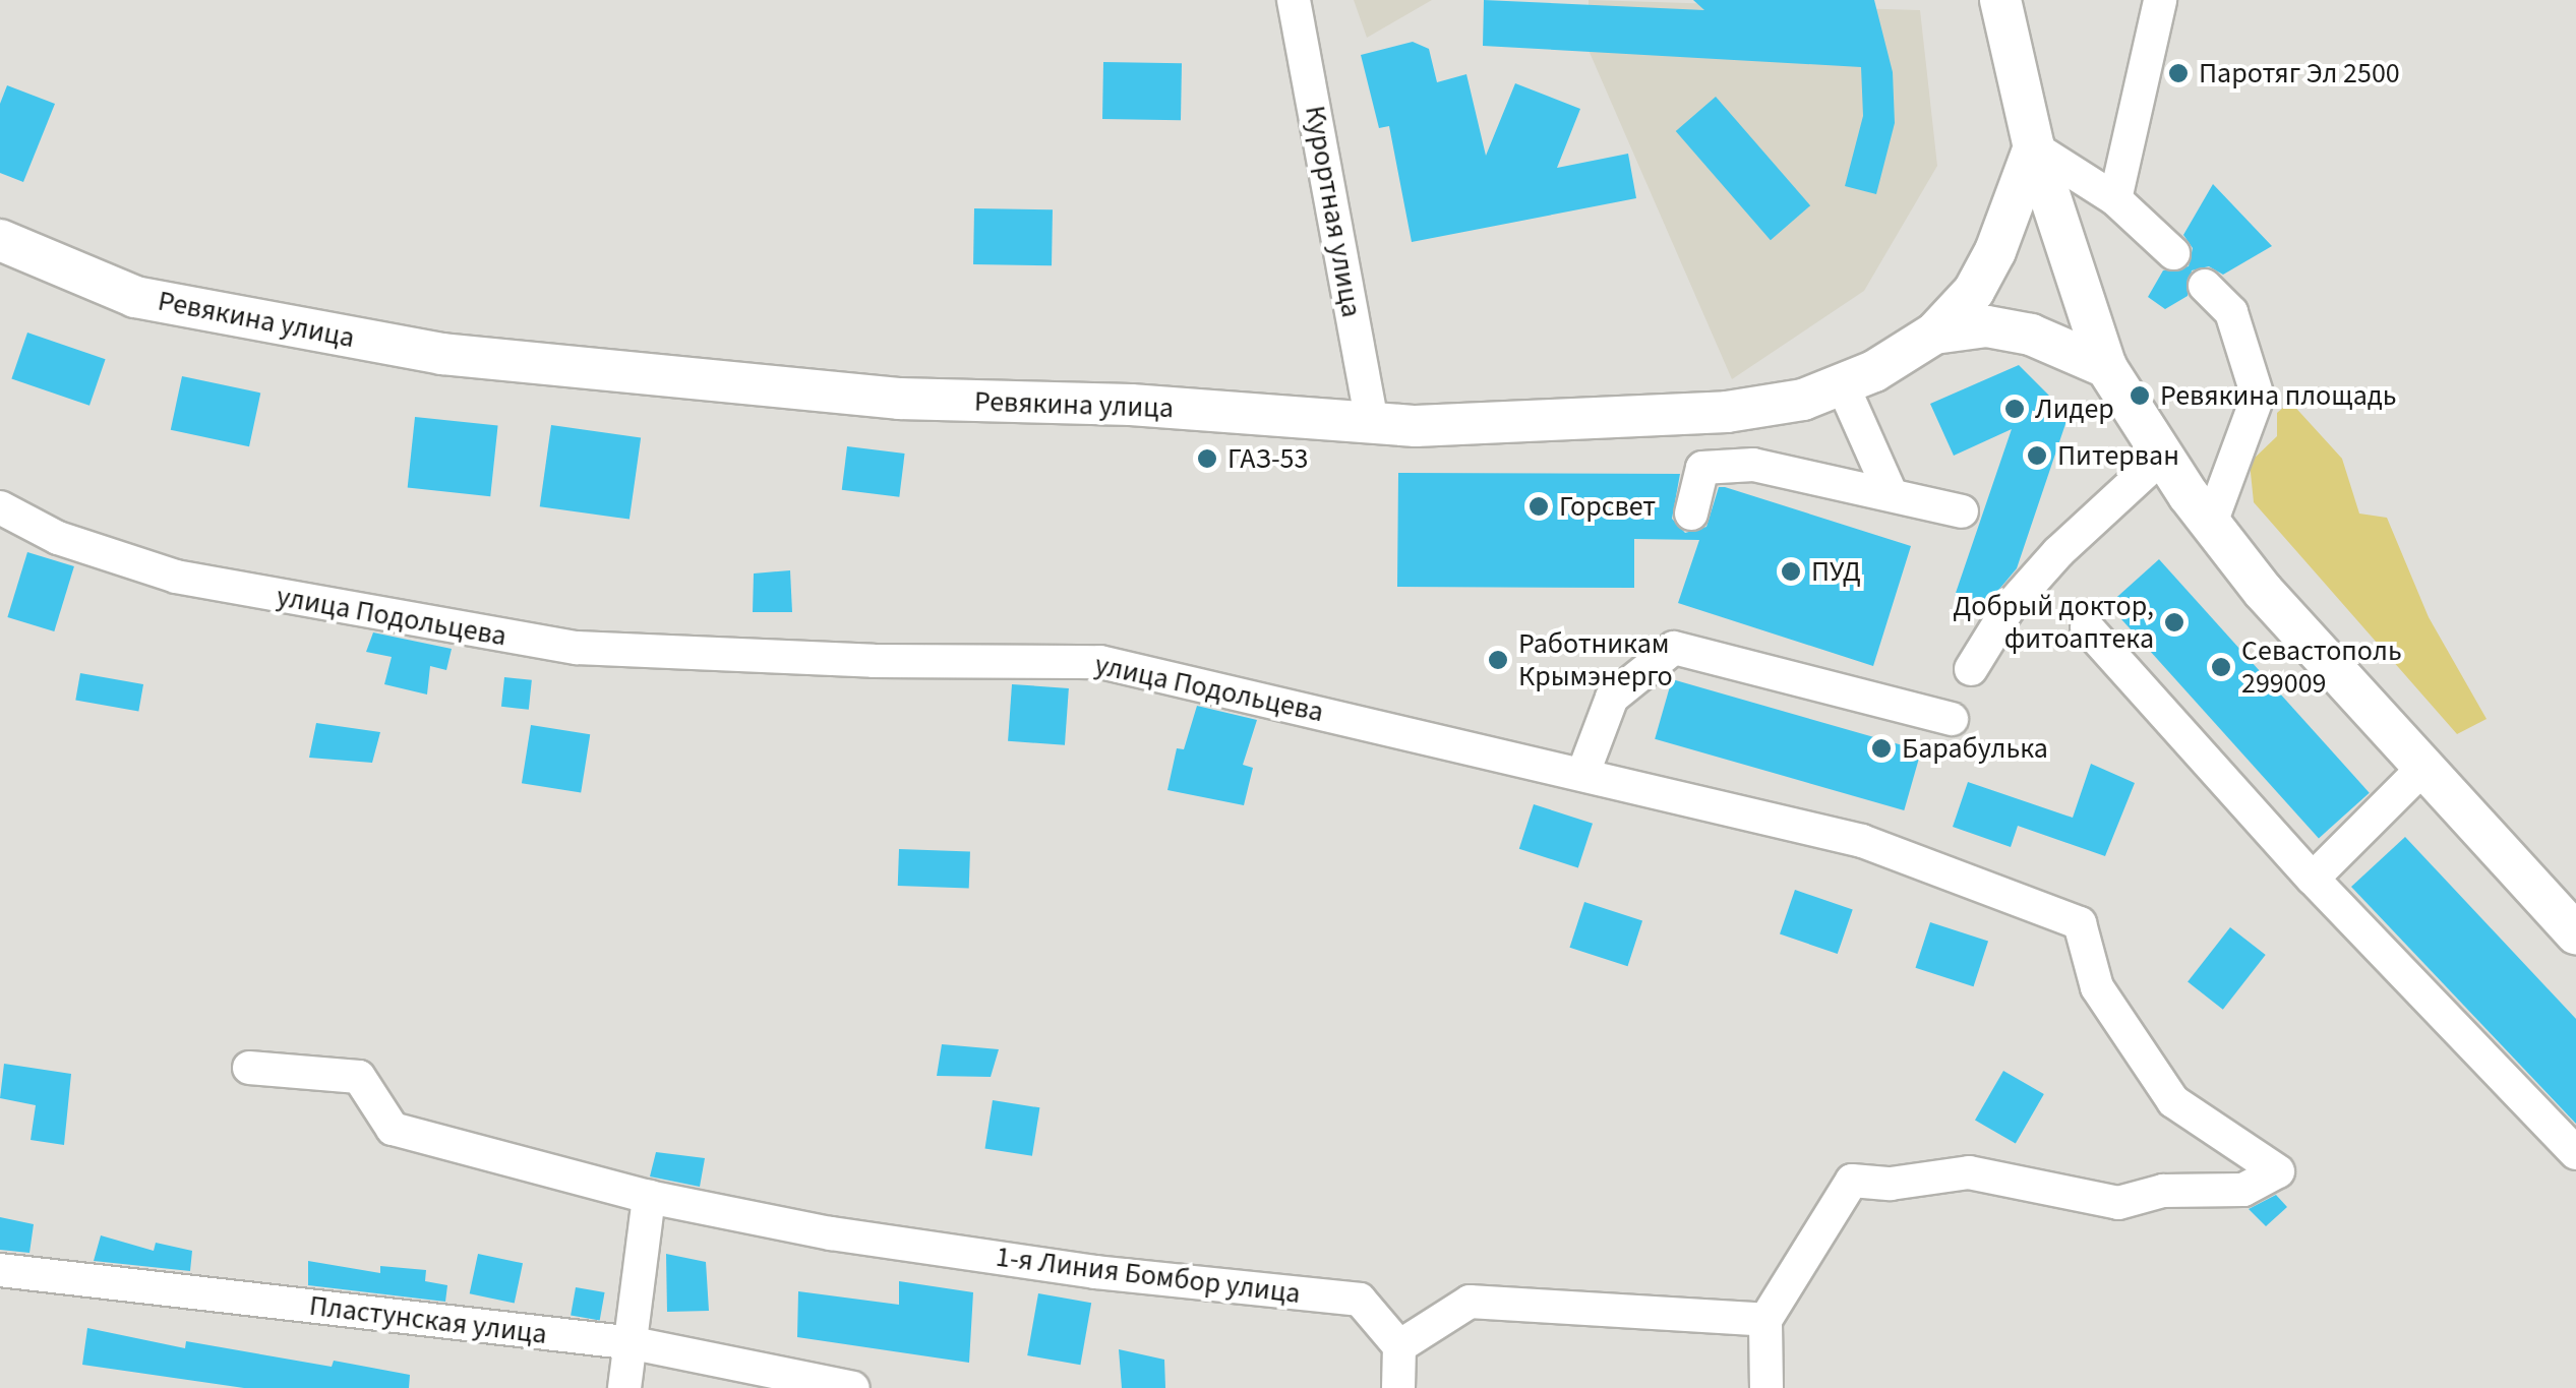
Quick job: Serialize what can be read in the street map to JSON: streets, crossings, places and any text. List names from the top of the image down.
{
  "streets": {
    "main road": ["Ревякина улица"],
    "street": [
      "Курортная улица",
      "улица Подольцева",
      "1-я Линия Бомбор улица",
      "Пластунская улица"
    ]
  },
  "crossings": [
    ["Курортная улица", "Ревякина улица"]
  ],
  "places": [
    "Паротяг Эл 2500",
    "Ревякина площадь",
    "Лидер",
    "Питерван",
    "ГАЗ-53",
    "Горсвет",
    "ПУД",
    "Добрый доктор, фитоаптека",
    "Работникам Крымэнерго",
    "Севастополь 299009",
    "Барабулька"
  ]
}
